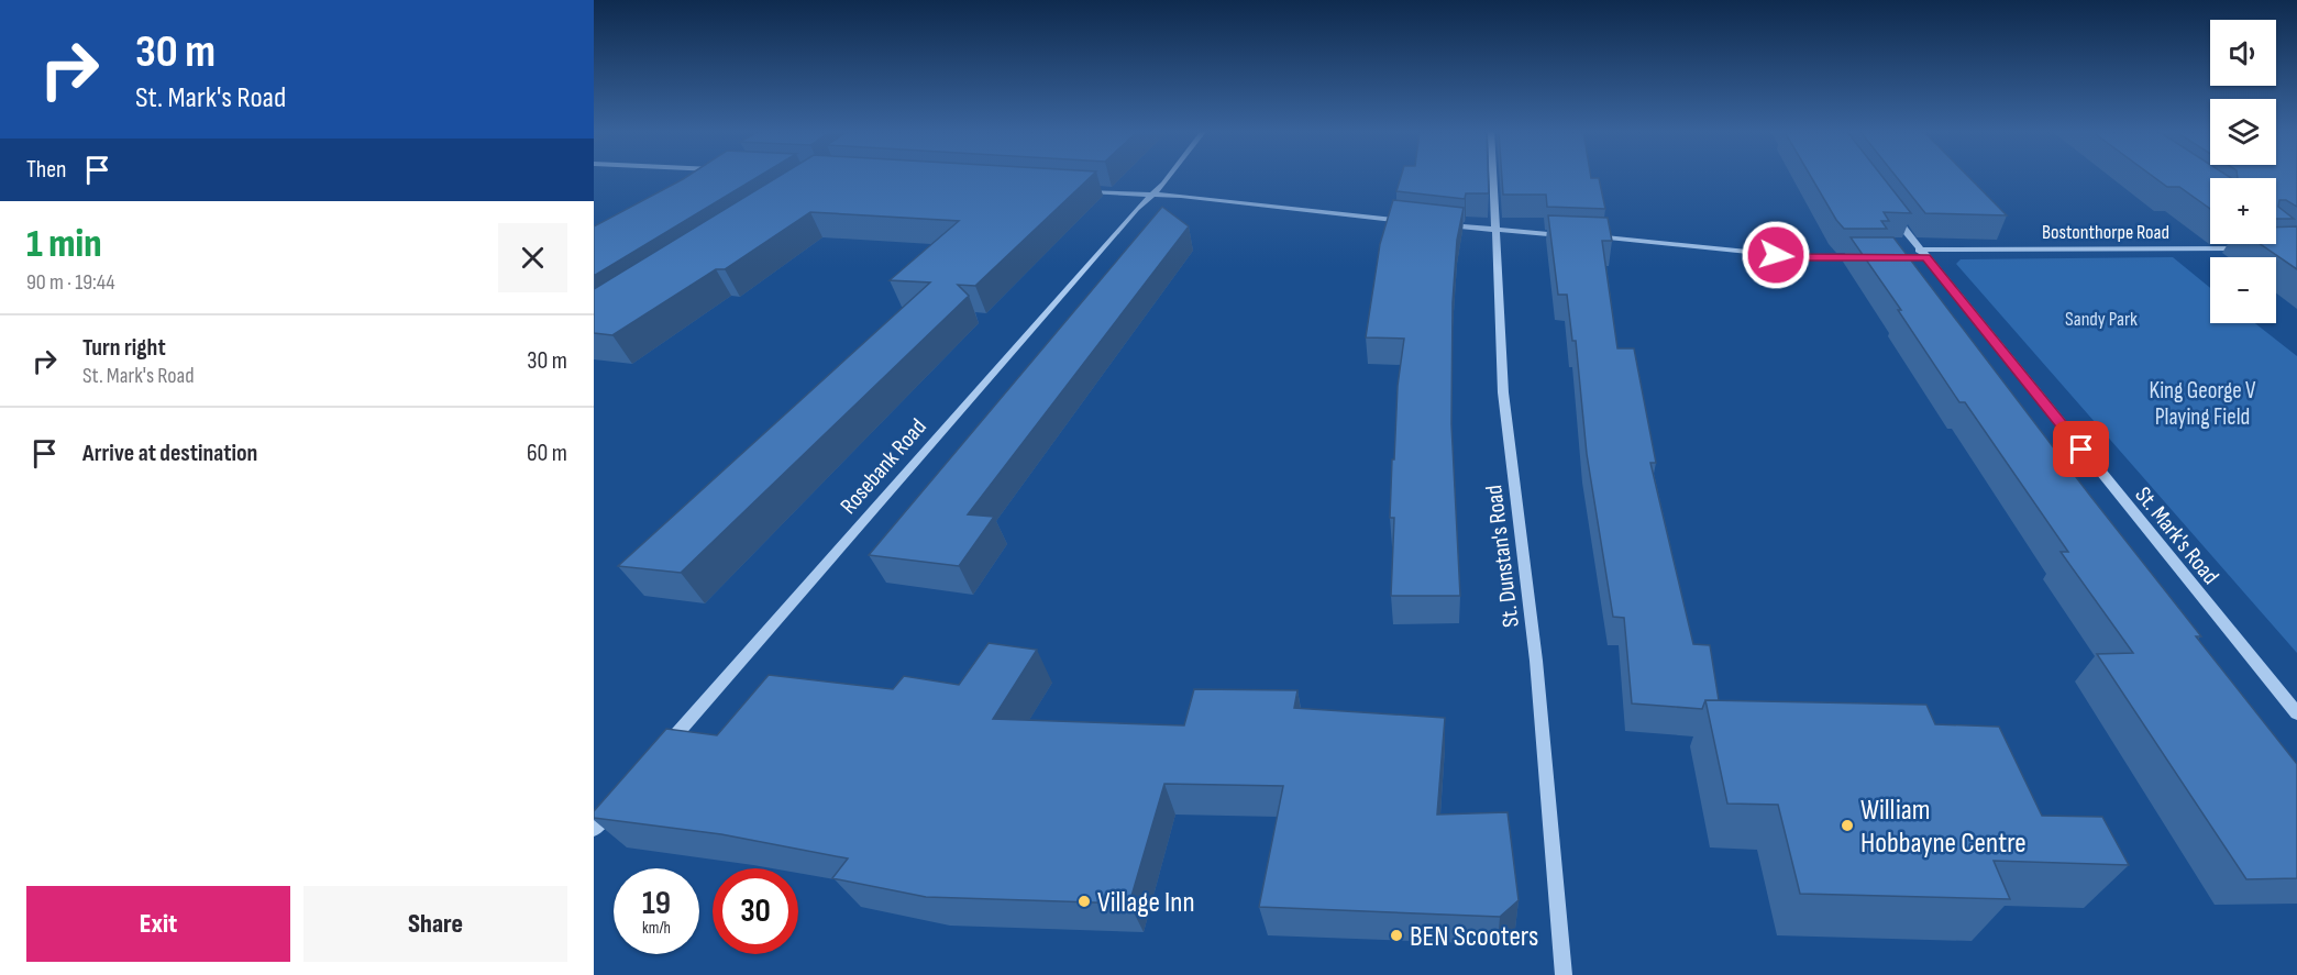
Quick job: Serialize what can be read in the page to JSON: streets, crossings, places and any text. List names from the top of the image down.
{
  "streets": {
    "street": [
      "Bostonthorpe Road",
      "Rosebank Road",
      "St. Mark's Road",
      "St. Dunstan's Road"
    ]
  },
  "crossings": [
    ["Bostonthorpe Road", "St. Mark's Road"]
  ],
  "parks": ["Sandy Park", "King George V Playing Field"],
  "places": ["William Hobbayne Centre", "Village Inn", "BEN Scooters"],
  "page": {
    "turn": ["30 m", "St. Mark's Road"],
    "map_buttons": ["+", "−"],
    "then": "Then",
    "heading": ["1 min", "90 m · 19:44"],
    "list": [
      {
        "name": "Turn right",
        "note": "St. Mark's Road",
        "value": "30 m"
      },
      {
        "name": "Arrive at destination",
        "value": "60 m"
      }
    ],
    "speed": "19 km/h",
    "limit": "30",
    "buttons": ["Exit", "Share"]
  }
}
